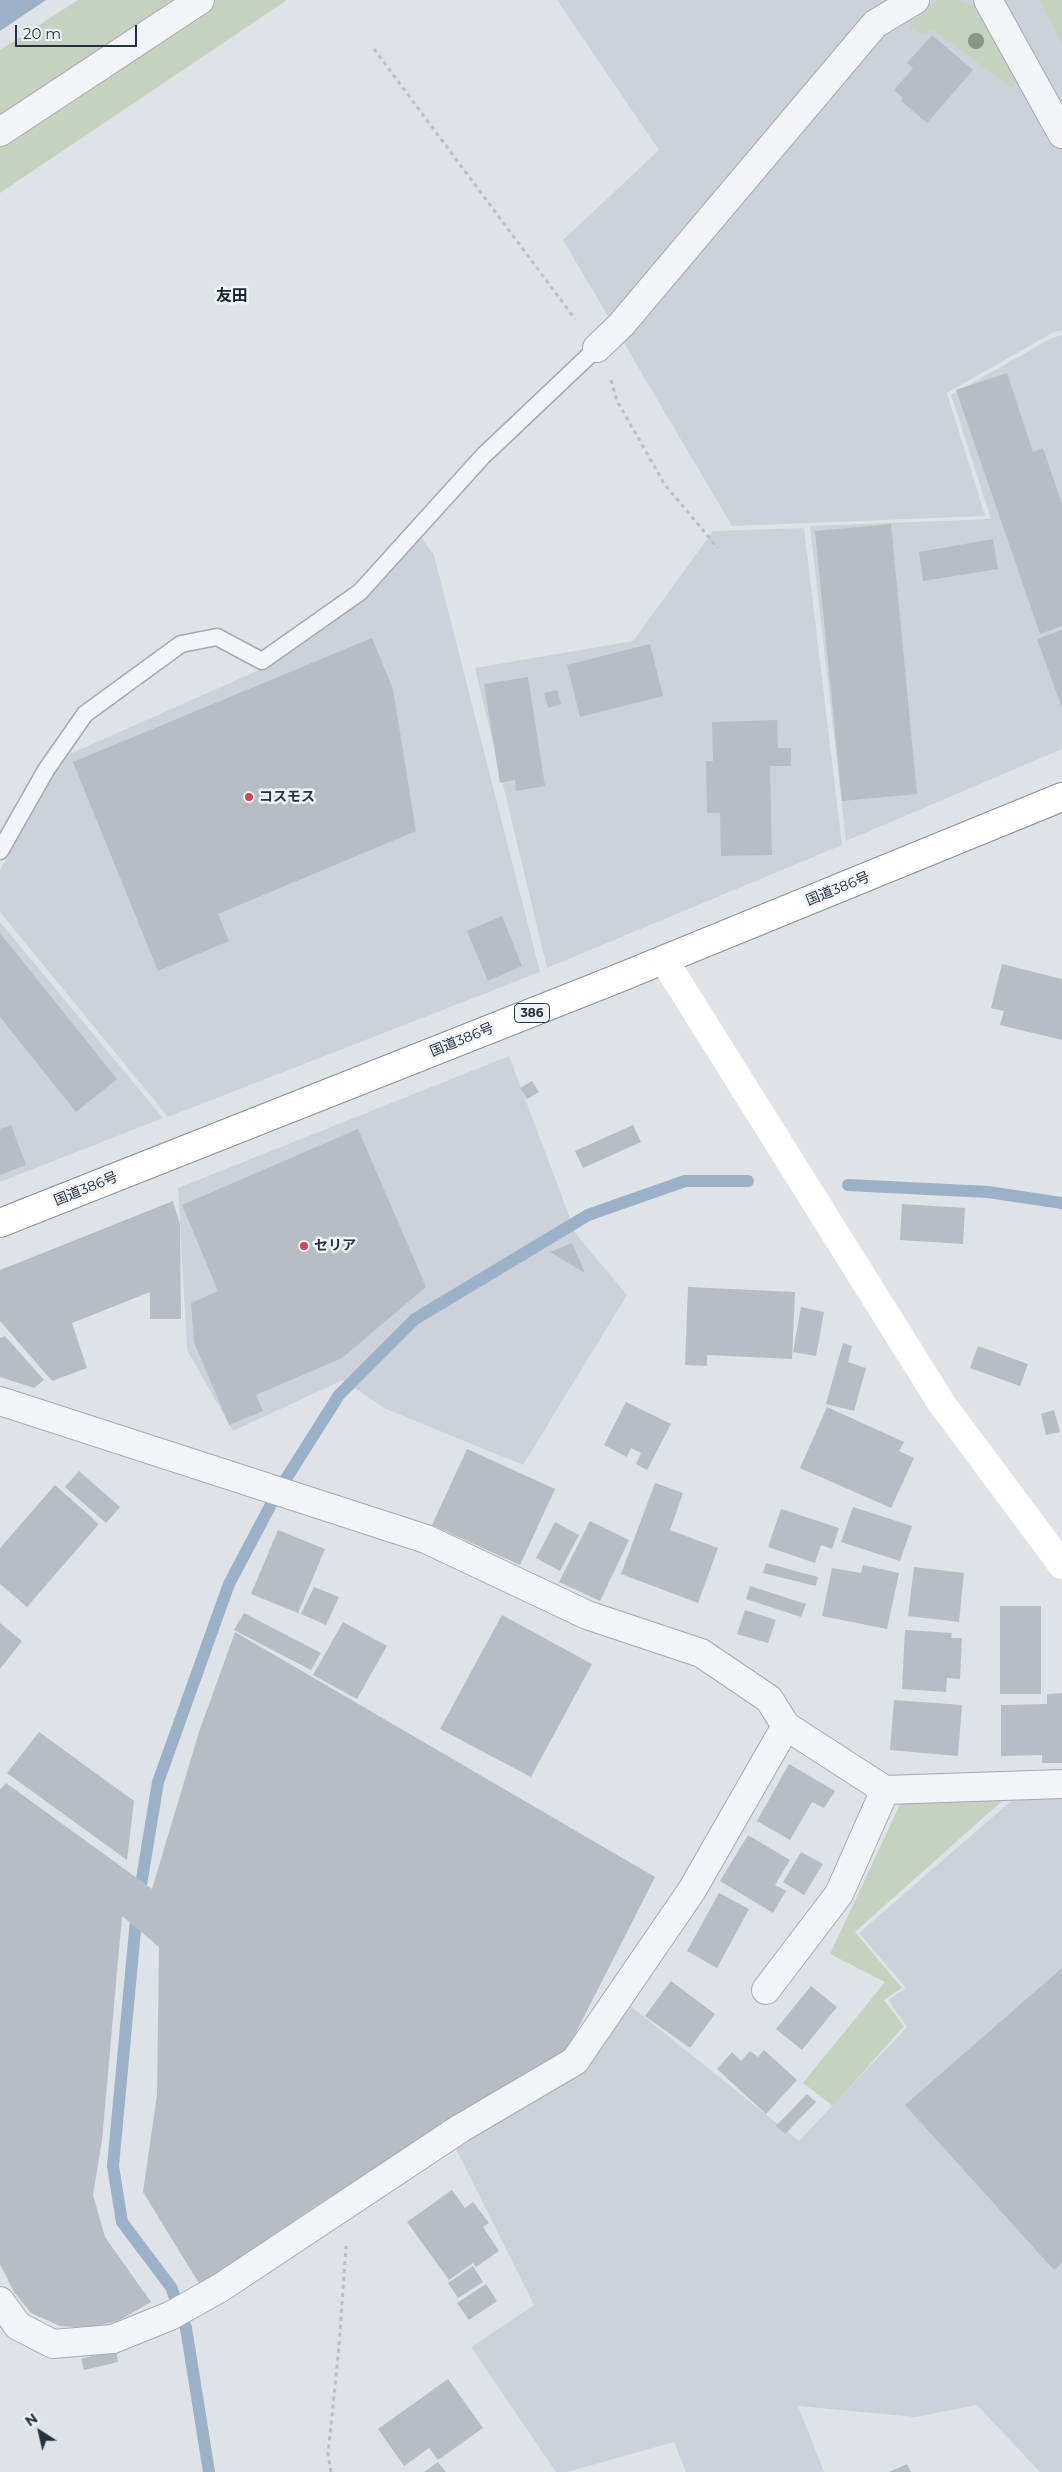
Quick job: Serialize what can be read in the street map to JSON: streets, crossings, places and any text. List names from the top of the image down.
{
  "streets": {
    "main road": ["国道386号", "386"]
  },
  "districts": ["友田"],
  "places": ["コスモス", "セリア"],
  "scale_bar": "20 m",
  "north": "top left"
}
